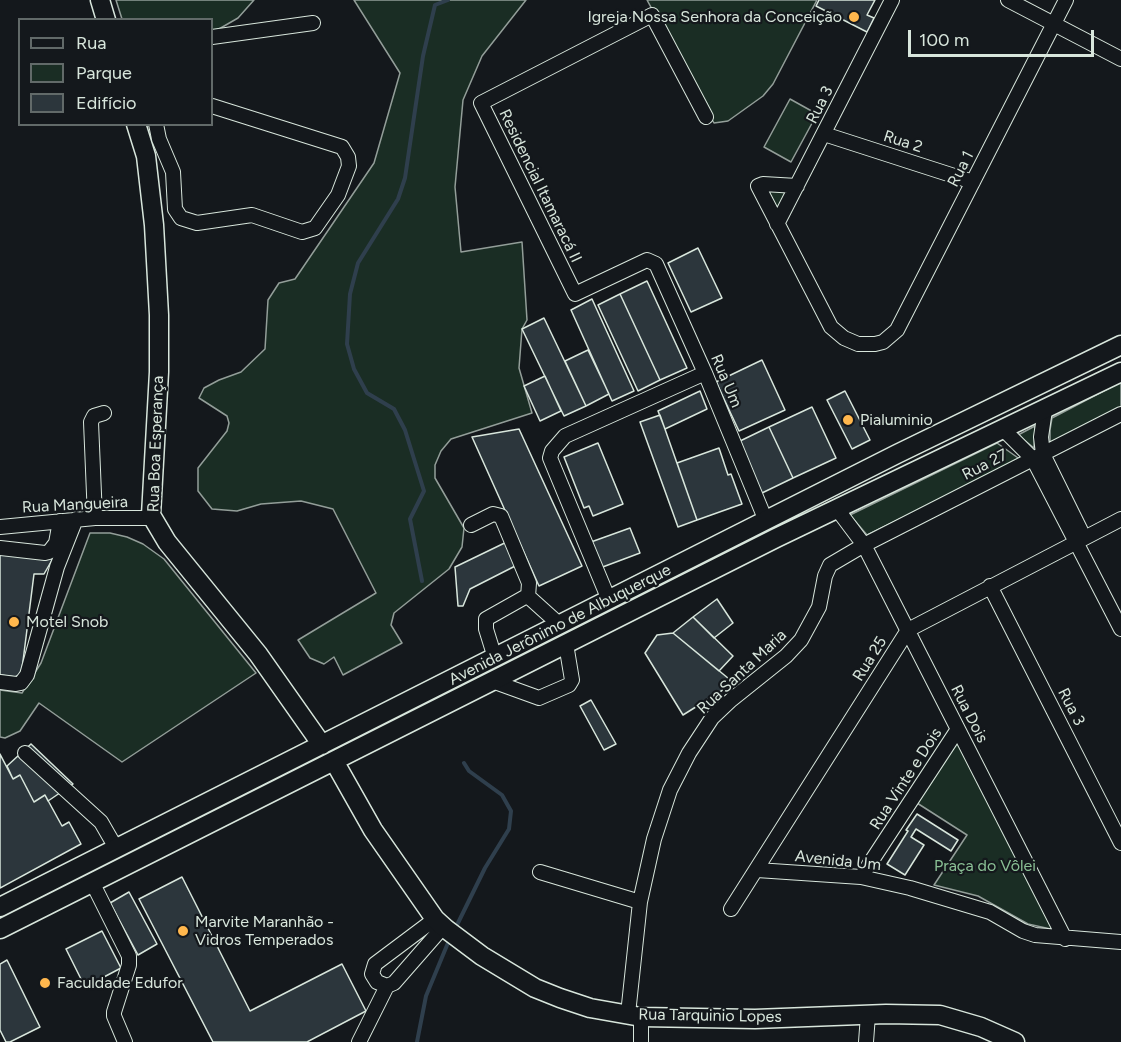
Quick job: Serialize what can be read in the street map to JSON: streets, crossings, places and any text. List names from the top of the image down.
{
  "streets": {
    "main road": ["Rua Boa Esperança", "Avenida Jerônimo de Albuquerque", "Rua Tarquinio Lopes"],
    "street": [
      "Rua 3",
      "Rua 2",
      "Rua 1",
      "Residencial Itamaracá II",
      "Rua Um",
      "Rua 27",
      "Rua Mangueira",
      "Rua 25",
      "Rua Santa Maria",
      "Rua Dois",
      "Rua Vinte e Dois",
      "Avenida Um"
    ]
  },
  "crossings": [
    ["Rua 3", "Rua 2"],
    ["Rua 3", "Rua 1"],
    ["Rua 3", "Rua 25"],
    ["Rua 2", "Rua 1"],
    ["Residencial Itamaracá II", "Rua Um"],
    ["Rua Um", "Avenida Jerônimo de Albuquerque"],
    ["Rua Boa Esperança", "Rua Mangueira"],
    ["Rua Boa Esperança", "Avenida Jerônimo de Albuquerque"],
    ["Rua 27", "Rua Santa Maria"],
    ["Rua 27", "Rua Dois"],
    ["Avenida Jerônimo de Albuquerque", "Rua Dois"],
    ["Avenida Jerônimo de Albuquerque", "Rua Tarquinio Lopes"],
    ["Rua 25", "Rua Dois"],
    ["Rua 25", "Avenida Um"],
    ["Rua Santa Maria", "Rua Dois"],
    ["Rua Santa Maria", "Rua Tarquinio Lopes"],
    ["Rua Dois", "Rua Vinte e Dois"],
    ["Rua Dois", "Avenida Um"],
    ["Rua Vinte e Dois", "Avenida Um"]
  ],
  "parks": ["Praça do Vôlei"],
  "places": [
    "Igreja Nossa Senhora da Conceição",
    "Pialuminio",
    "Motel Snob",
    "Marvite Maranhão - Vidros Temperados",
    "Faculdade Edufor"
  ],
  "legend": ["Rua", "Parque", "Edifício"],
  "scale_bar": "100 m"
}
